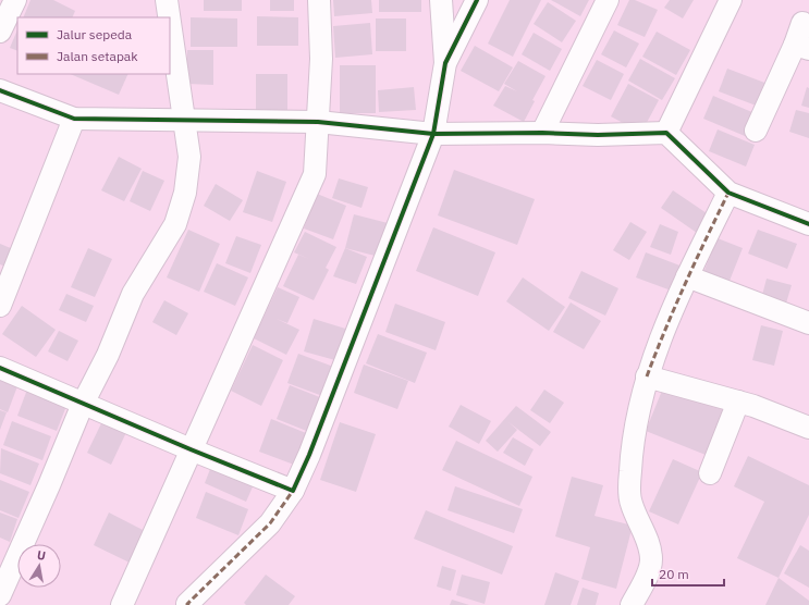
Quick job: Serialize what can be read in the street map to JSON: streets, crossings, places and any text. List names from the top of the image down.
{
  "legend": ["Jalur sepeda", "Jalan setapak"],
  "scale_bar": "20 m",
  "north": "top"
}
